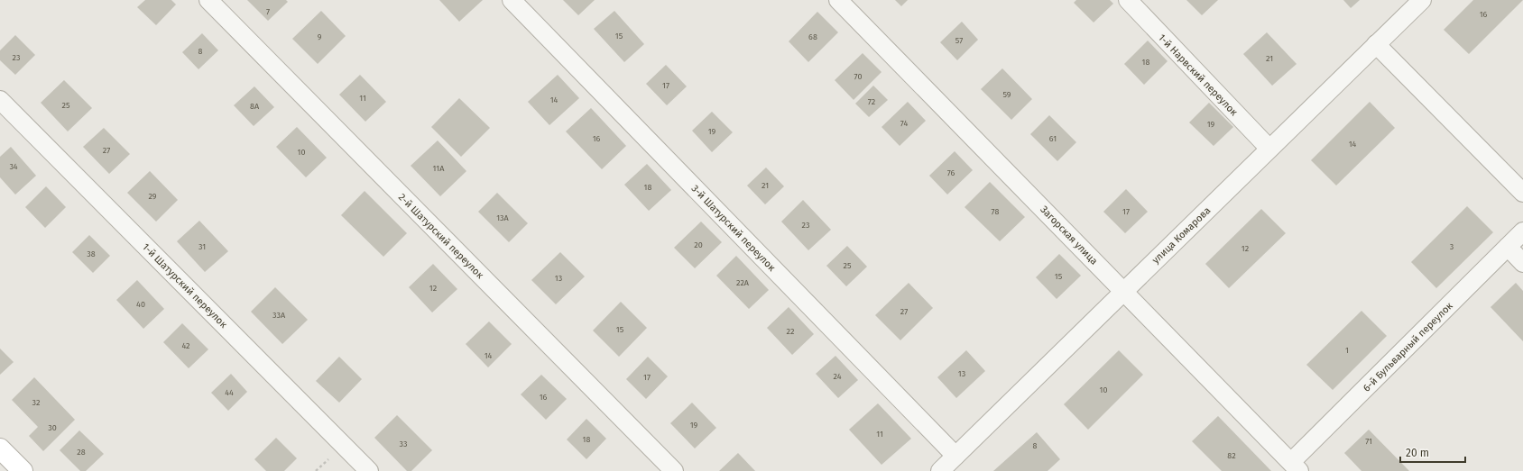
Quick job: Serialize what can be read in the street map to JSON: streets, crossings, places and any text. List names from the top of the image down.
{
  "streets": {
    "street": [
      "1-й Нарвский переулок",
      "3-й Шатурский переулок",
      "Загорская улица",
      "улица Комарова",
      "2-й Шатурский переулок",
      "1-й Шатурский переулок",
      "6-й Бульварный переулок"
    ]
  },
  "crossings": [
    ["1-й Нарвский переулок", "улица Комарова"],
    ["3-й Шатурский переулок", "улица Комарова"],
    ["Загорская улица", "улица Комарова"],
    ["Загорская улица", "6-й Бульварный переулок"]
  ],
  "house_numbers": [
    "7",
    "16",
    "15",
    "9",
    "68",
    "57",
    "8",
    "23",
    "21",
    "18",
    "70",
    "17",
    "59",
    "11",
    "14",
    "72",
    "25",
    "8А",
    "74",
    "19",
    "19",
    "16",
    "61",
    "14",
    "27",
    "10",
    "34",
    "11А",
    "76",
    "21",
    "18",
    "29",
    "78",
    "17",
    "13А",
    "23",
    "20",
    "31",
    "3",
    "12",
    "38",
    "25",
    "15",
    "13",
    "22А",
    "12",
    "40",
    "27",
    "33А",
    "15",
    "22",
    "42",
    "1",
    "14",
    "13",
    "24",
    "17",
    "10",
    "44",
    "16",
    "32",
    "19",
    "30",
    "11",
    "18",
    "71",
    "33",
    "8",
    "28",
    "82"
  ],
  "scale_bar": "20 m"
}
